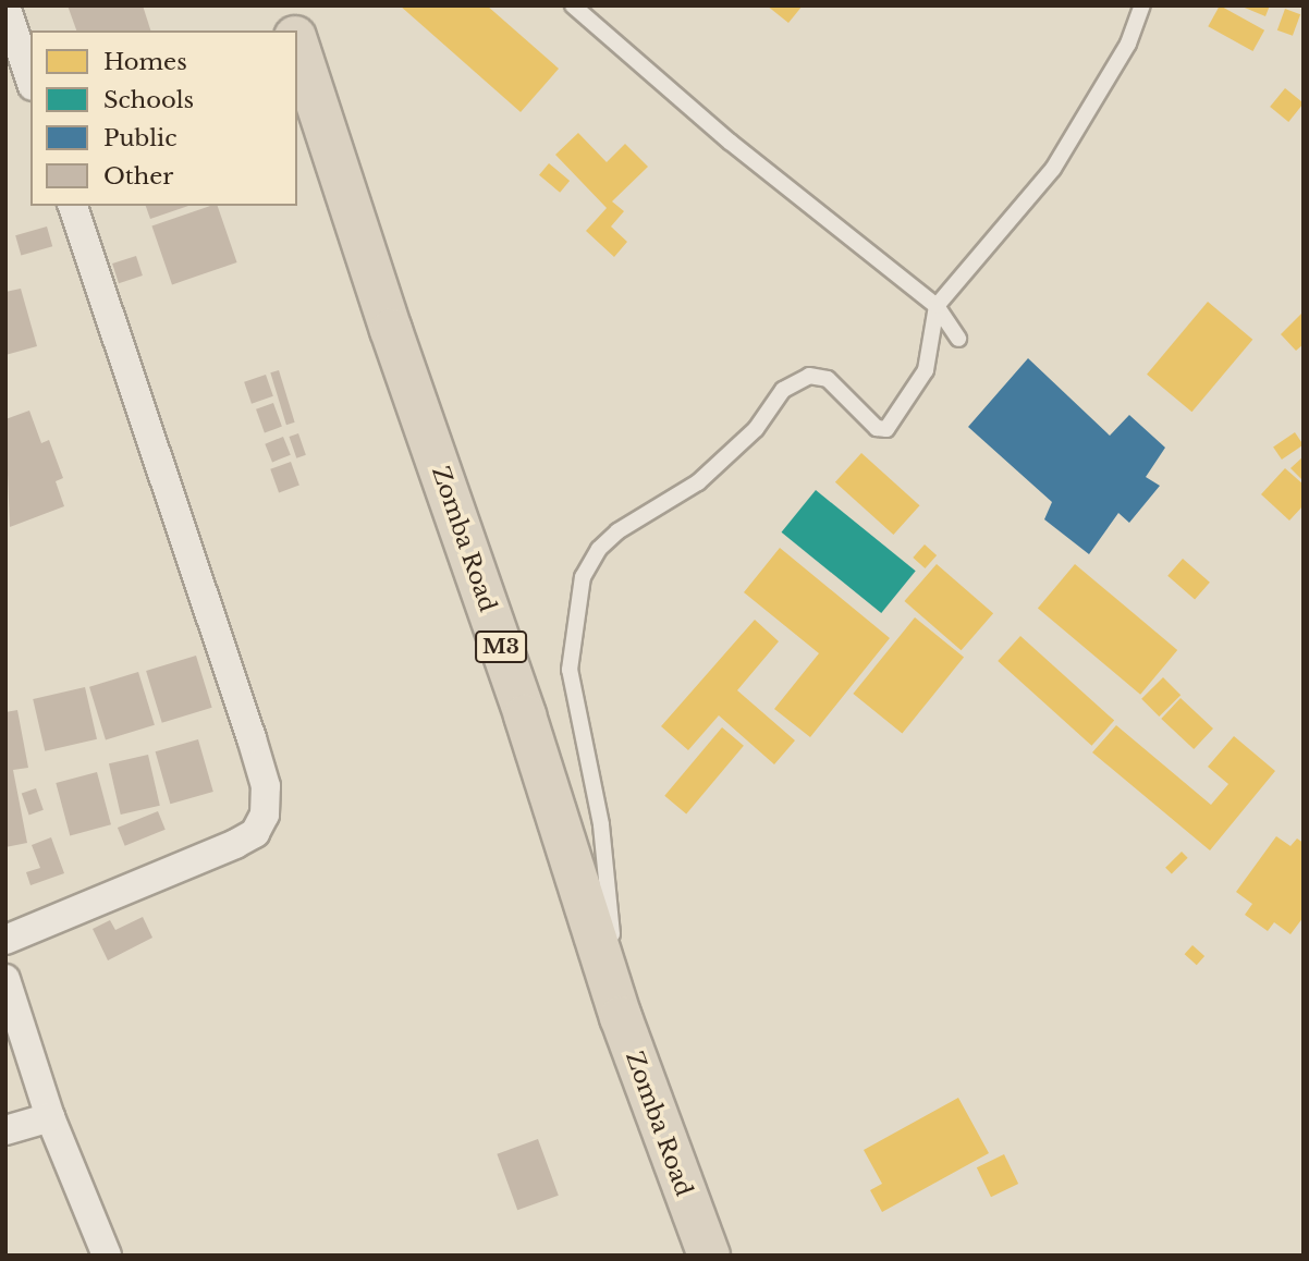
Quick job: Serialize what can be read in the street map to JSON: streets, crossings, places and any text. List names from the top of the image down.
{
  "streets": {
    "highway": ["Zomba Road", "M3"]
  },
  "legend": [
    "Homes",
    "Schools",
    "Public",
    "Other"
  ]
}
